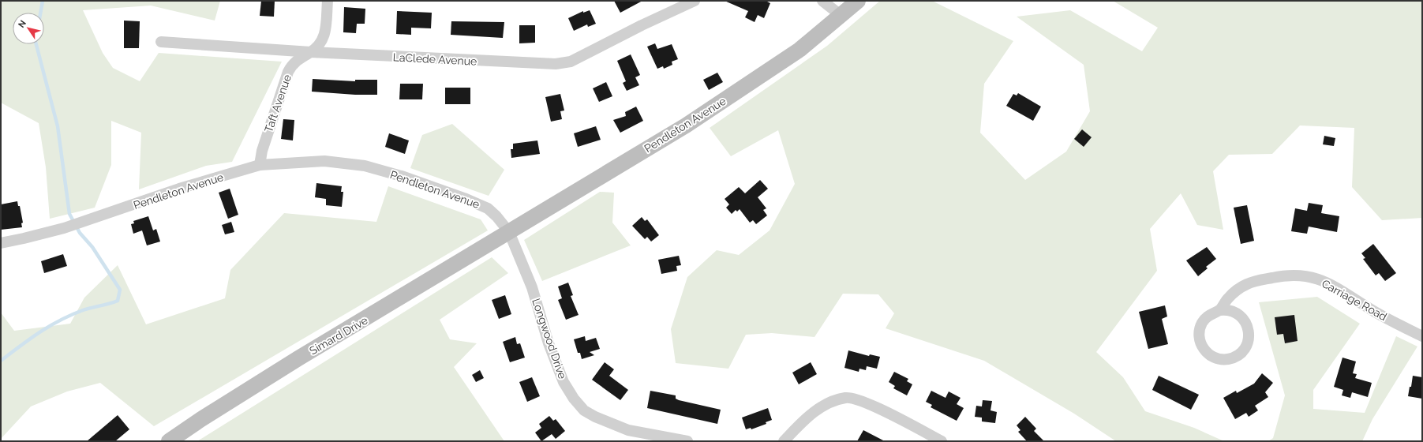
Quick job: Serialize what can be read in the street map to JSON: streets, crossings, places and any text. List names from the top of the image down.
{
  "streets": {
    "street": [
      "LaClede Avenue",
      "Taft Avenue",
      "Pendleton Avenue",
      "Carriage Road",
      "Simard Drive",
      "Longwood Drive"
    ]
  },
  "crossings": [
    ["LaClede Avenue", "Taft Avenue"],
    ["Taft Avenue", "Pendleton Avenue"],
    ["Pendleton Avenue", "Simard Drive"],
    ["Pendleton Avenue", "Longwood Drive"],
    ["Simard Drive", "Longwood Drive"]
  ],
  "north": "top left"
}
